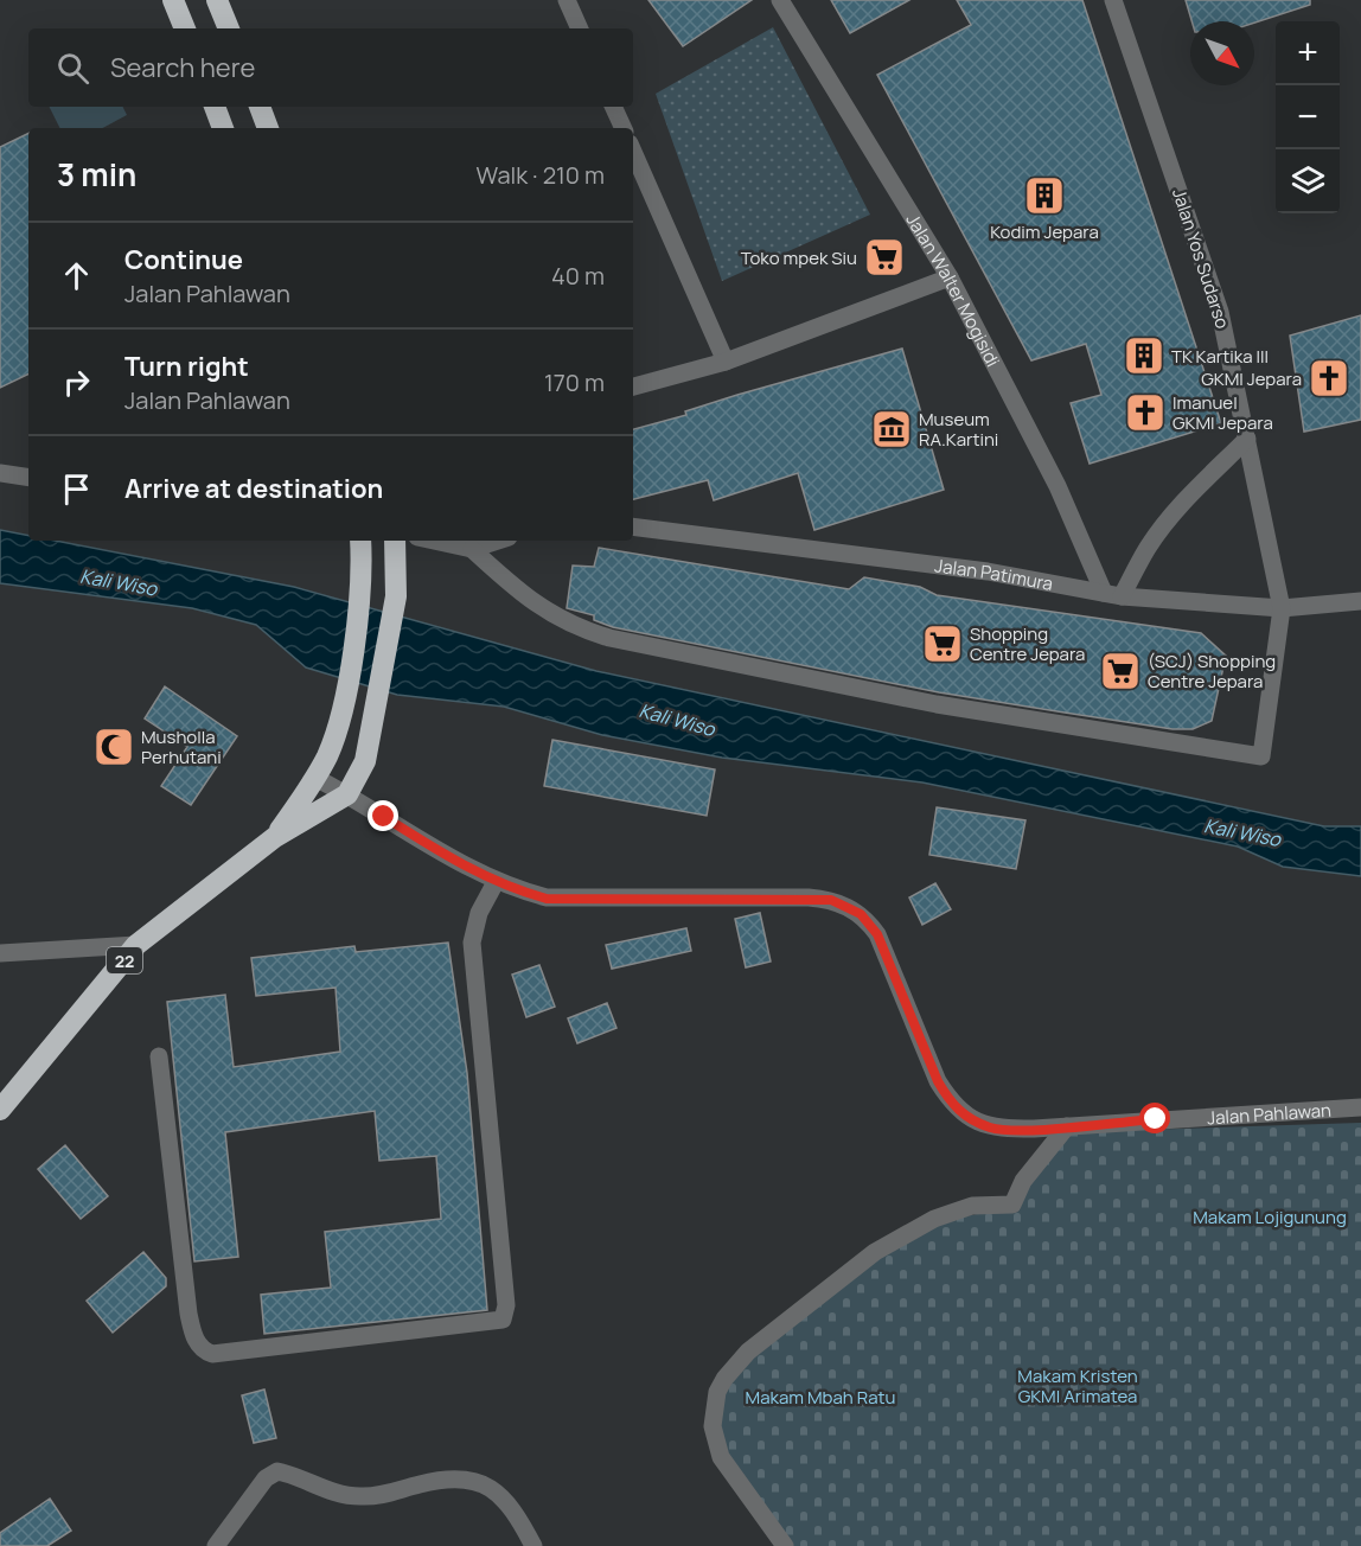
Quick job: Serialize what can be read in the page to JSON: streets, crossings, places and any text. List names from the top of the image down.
{
  "streets": {
    "highway": ["22"],
    "street": [
      "Jalan Yos Sudarso",
      "Jalan Walter Mogisidi",
      "Jalan Patimura",
      "Jalan Pahlawan"
    ]
  },
  "crossings": [
    ["Jalan Yos Sudarso", "Jalan Patimura"],
    ["Jalan Walter Mogisidi", "Jalan Patimura"],
    ["22", "Jalan Pahlawan"]
  ],
  "water": ["Kali Wiso"],
  "parks": ["Makam Lojigunung", "Makam Kristen GKMI Arimatea", "Makam Mbah Ratu"],
  "places": {
    "building": ["Kodim Jepara", "TK Kartika III"],
    "supermarket": ["Toko mpek Siu", "Shopping Centre Jepara", "(SCJ) Shopping Centre Jepara"],
    "church": ["GKMI Jepara", "Imanuel GKMI Jepara"],
    "museum": ["Museum RA.Kartini"],
    "mosque": ["Musholla Perhutani"]
  },
  "north": "bottom right",
  "page": {
    "map_buttons": ["+", "−"],
    "search": "Search here",
    "heading": ["3 min", "Walk · 210 m"],
    "list": [
      ["Continue", "Jalan Pahlawan", "40 m"],
      ["Turn right", "Jalan Pahlawan", "170 m"],
      "Arrive at destination"
    ]
  }
}
